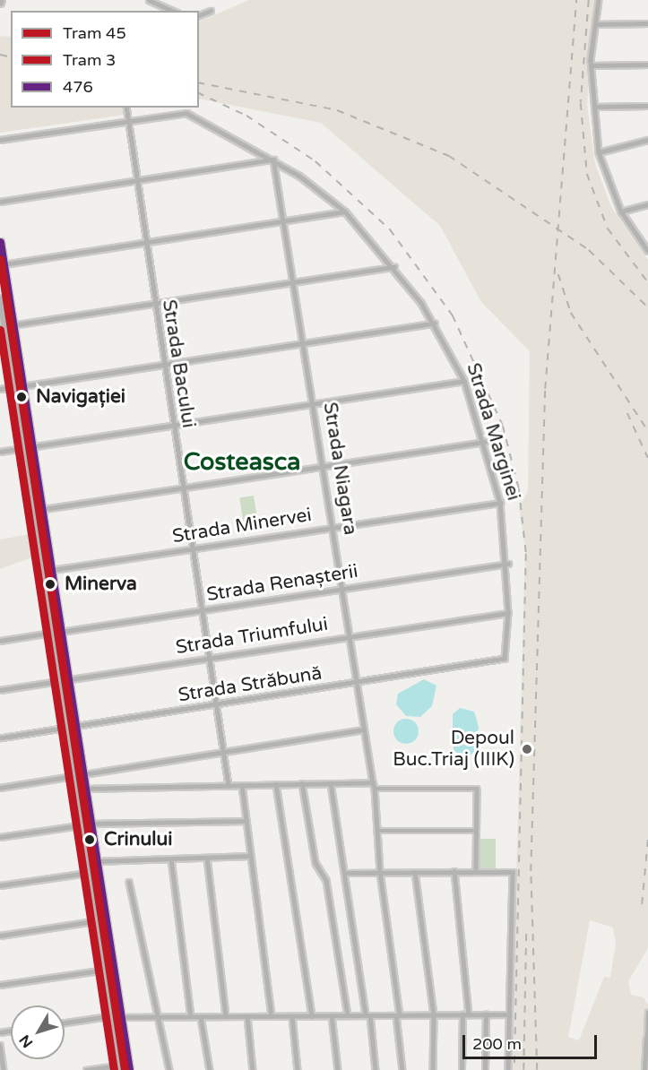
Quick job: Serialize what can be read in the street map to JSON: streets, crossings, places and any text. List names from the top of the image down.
{
  "streets": {
    "street": [
      "Strada Bacului",
      "Strada Marginei",
      "Strada Niagara",
      "Strada Minervei",
      "Strada Renașterii",
      "Strada Triumfului",
      "Strada Străbună"
    ]
  },
  "crossings": [
    ["Strada Bacului", "Strada Marginei"],
    ["Strada Bacului", "Strada Minervei"],
    ["Strada Bacului", "Strada Renașterii"],
    ["Strada Bacului", "Strada Triumfului"],
    ["Strada Bacului", "Strada Străbună"],
    ["Strada Marginei", "Strada Niagara"],
    ["Strada Marginei", "Strada Minervei"],
    ["Strada Marginei", "Strada Renașterii"],
    ["Strada Marginei", "Strada Triumfului"],
    ["Strada Marginei", "Strada Străbună"],
    ["Strada Niagara", "Strada Minervei"],
    ["Strada Niagara", "Strada Renașterii"],
    ["Strada Niagara", "Strada Triumfului"],
    ["Strada Niagara", "Strada Străbună"]
  ],
  "districts": ["Costeasca"],
  "places": [
    "Navigației",
    "Minerva",
    "Depoul Buc.Triaj (IIIK)",
    "Crinului"
  ],
  "lines": ["transit line 476", "tram line 45", "tram line 3"],
  "legend": ["Tram 45", "Tram 3", "476"],
  "scale_bar": "200 m",
  "north": "bottom left"
}
